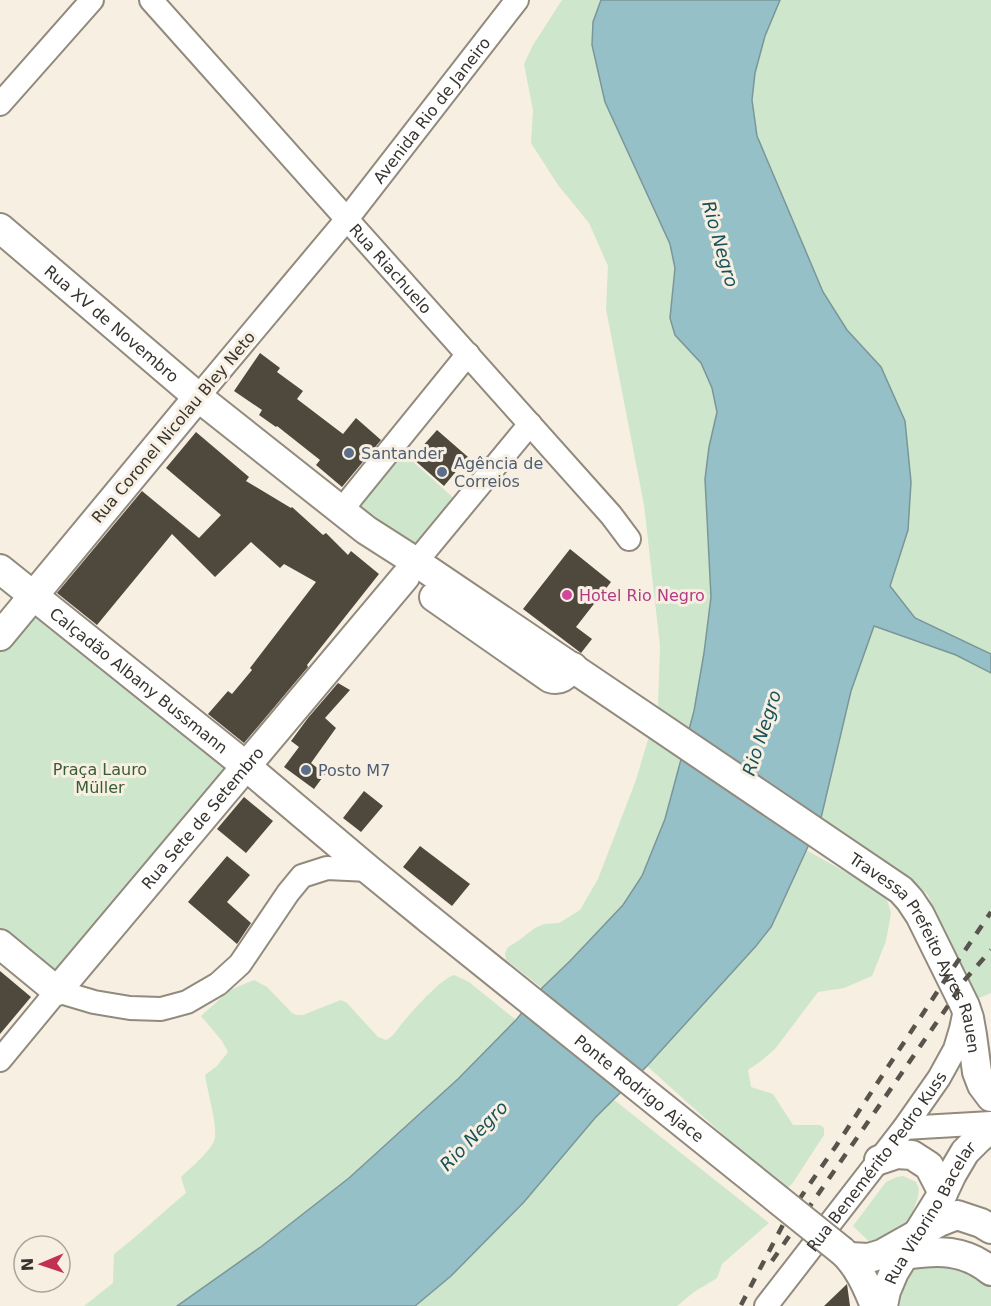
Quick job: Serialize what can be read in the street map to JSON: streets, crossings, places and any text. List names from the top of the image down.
{
  "streets": {
    "main road": [
      "Rua XV de Novembro",
      "Rua Coronel Nicolau Bley Neto",
      "Calçadão Albany Bussmann",
      "Rua Sete de Setembro",
      "Travessa Prefeito Ayres Rauen",
      "Ponte Rodrigo Ajace",
      "Rua Vitorino Bacelar"
    ],
    "street": ["Avenida Rio de Janeiro", "Rua Riachuelo", "Rua Benemérito Pedro Kuss"]
  },
  "crossings": [
    ["Avenida Rio de Janeiro", "Rua Riachuelo"],
    ["Avenida Rio de Janeiro", "Rua Coronel Nicolau Bley Neto"],
    ["Rua Riachuelo", "Rua Coronel Nicolau Bley Neto"],
    ["Rua Riachuelo", "Rua Sete de Setembro"],
    ["Rua XV de Novembro", "Rua Coronel Nicolau Bley Neto"],
    ["Rua XV de Novembro", "Rua Sete de Setembro"],
    ["Rua XV de Novembro", "Travessa Prefeito Ayres Rauen"],
    ["Rua Coronel Nicolau Bley Neto", "Calçadão Albany Bussmann"],
    ["Calçadão Albany Bussmann", "Rua Sete de Setembro"],
    ["Calçadão Albany Bussmann", "Ponte Rodrigo Ajace"],
    ["Travessa Prefeito Ayres Rauen", "Rua Benemérito Pedro Kuss"]
  ],
  "water": ["Rio Negro"],
  "parks": ["Praça Lauro Müller"],
  "places": [
    "Santander",
    "Agência de Correios",
    "Hotel Rio Negro",
    "Posto M7"
  ],
  "north": "left"
}
